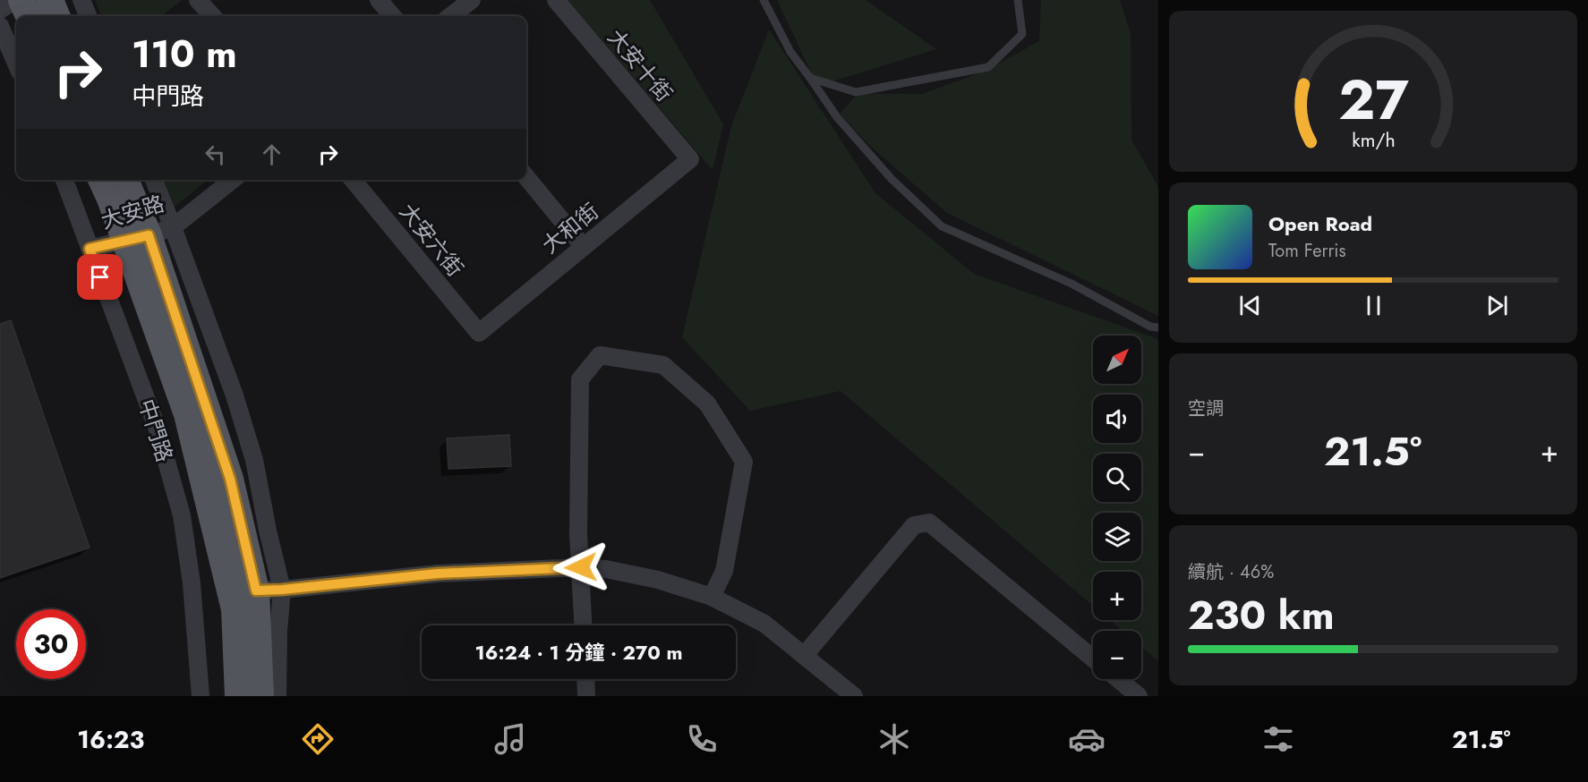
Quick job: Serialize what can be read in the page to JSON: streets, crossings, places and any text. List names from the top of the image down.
{
  "streets": {
    "main road": ["中門路"],
    "street": [
      "大安十街",
      "大安路",
      "大和街",
      "大安六街"
    ]
  },
  "crossings": [
    ["大安十街", "大和街"],
    ["大安路", "中門路"],
    ["大和街", "大安六街"]
  ],
  "north": "top right",
  "page": {
    "turn": ["110 m", "中門路"],
    "song": ["Open Road", "Tom Ferris"],
    "map_buttons": ["+", "−"],
    "tile": [
      "空調",
      ["續航 · 46%", "230 km"]
    ],
    "heat": ["−", "21.5°", "+"],
    "limit": "30",
    "trip": "16:24 · 1 分鐘 · 270 m",
    "tabs": ["16:23", "21.5°"],
    "gauge": ["27", "km/h"]
  }
}
